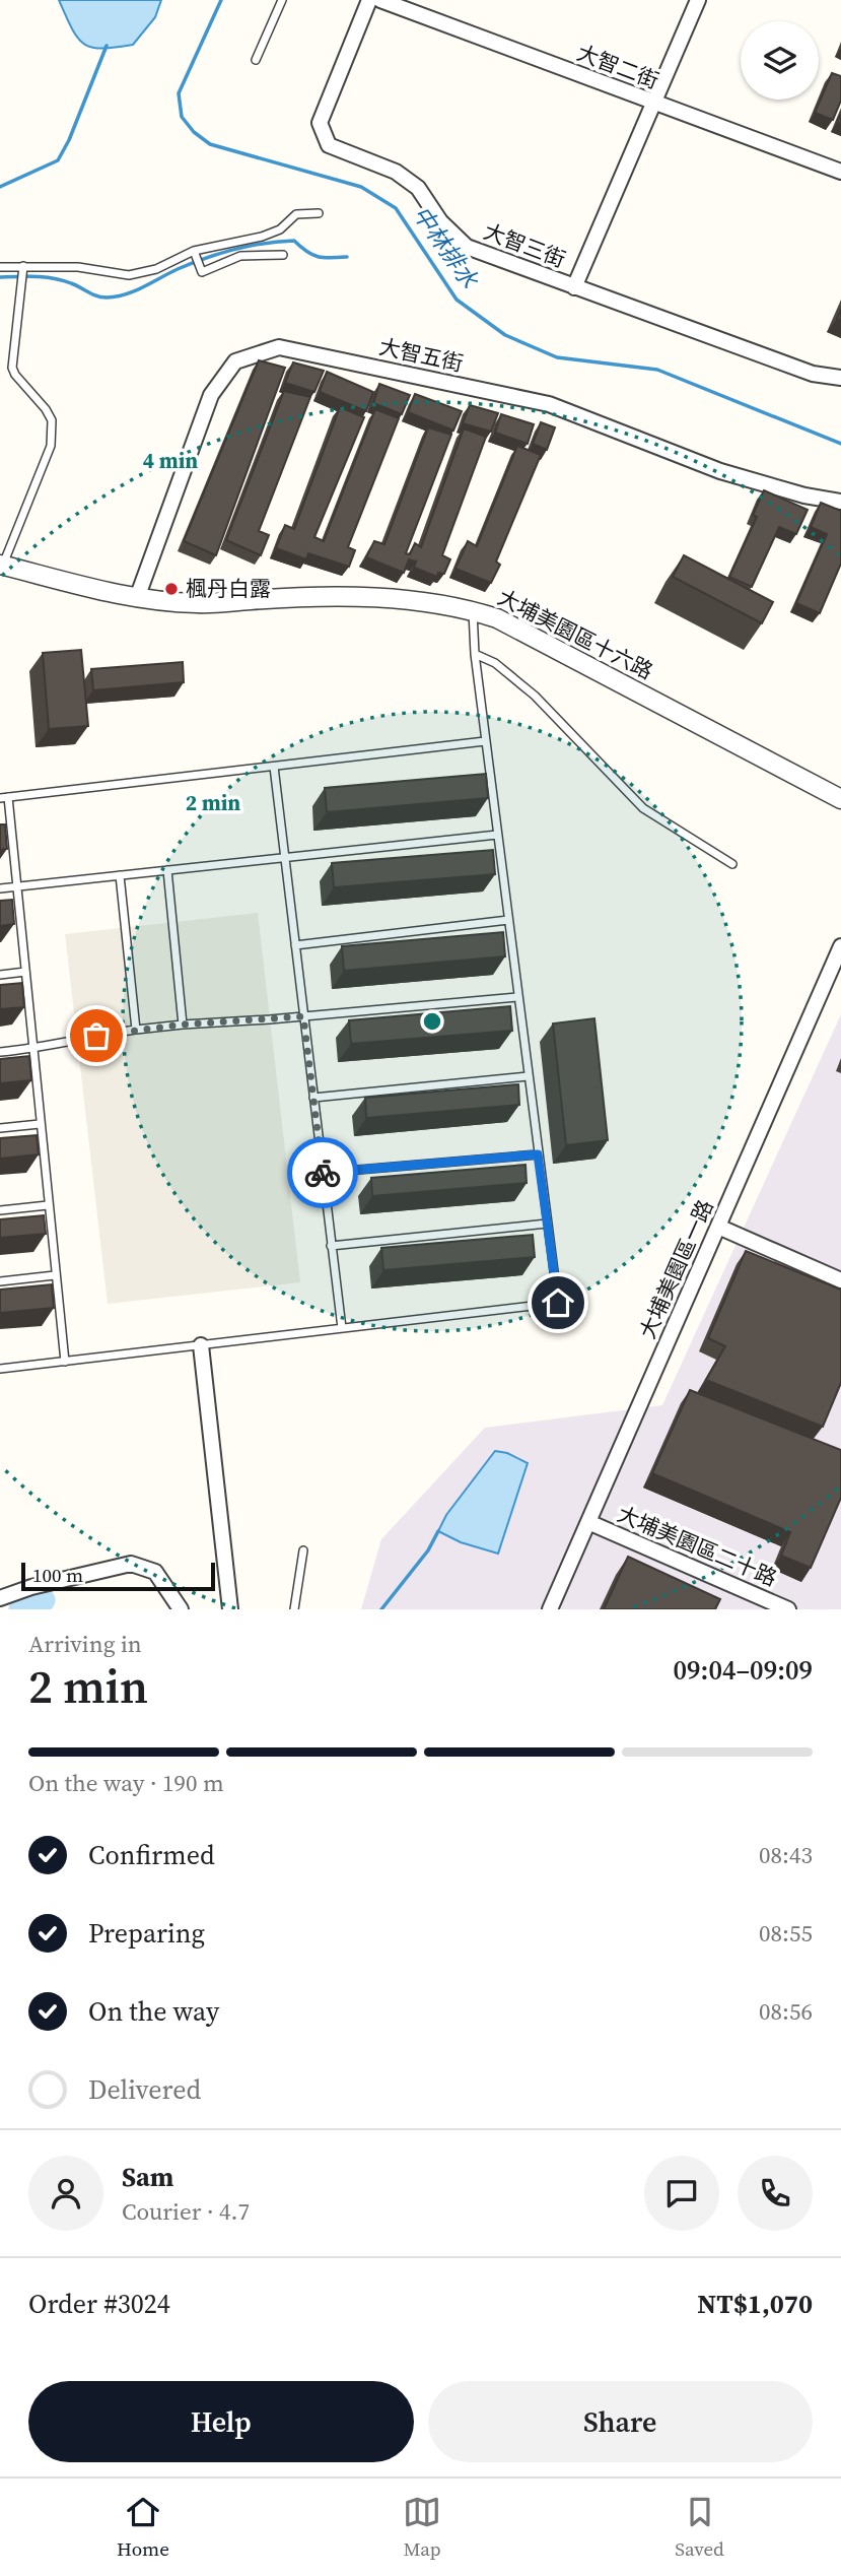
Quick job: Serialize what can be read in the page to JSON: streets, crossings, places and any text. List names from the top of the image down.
{
  "streets": {
    "street": [
      "大智二街",
      "大智三街",
      "大智五街",
      "大埔美園區十六路",
      "大埔美園區一路",
      "大埔美園區二十路"
    ]
  },
  "crossings": [
    ["大智五街", "大埔美園區十六路"],
    ["大埔美園區一路", "大埔美園區二十路"]
  ],
  "water": ["中林排水"],
  "places": ["楓丹白露"],
  "scale_bar": "100 m",
  "page": {
    "scale": "100 m",
    "heading": ["2 min", "Arriving in", "09:04–09:09"],
    "panel": [
      "Sam",
      "Courier · 4.7",
      "Order #3024",
      "NT$1,070"
    ],
    "bar": "On the way · 190 m",
    "list": [
      ["Confirmed", "08:43"],
      ["Preparing", "08:55"],
      ["On the way", "08:56"],
      "Delivered"
    ],
    "buttons": ["Help", "Share"],
    "tabs": ["Home", "Map", "Saved"]
  },
  "rings": ["4 min", "2 min"]
}
